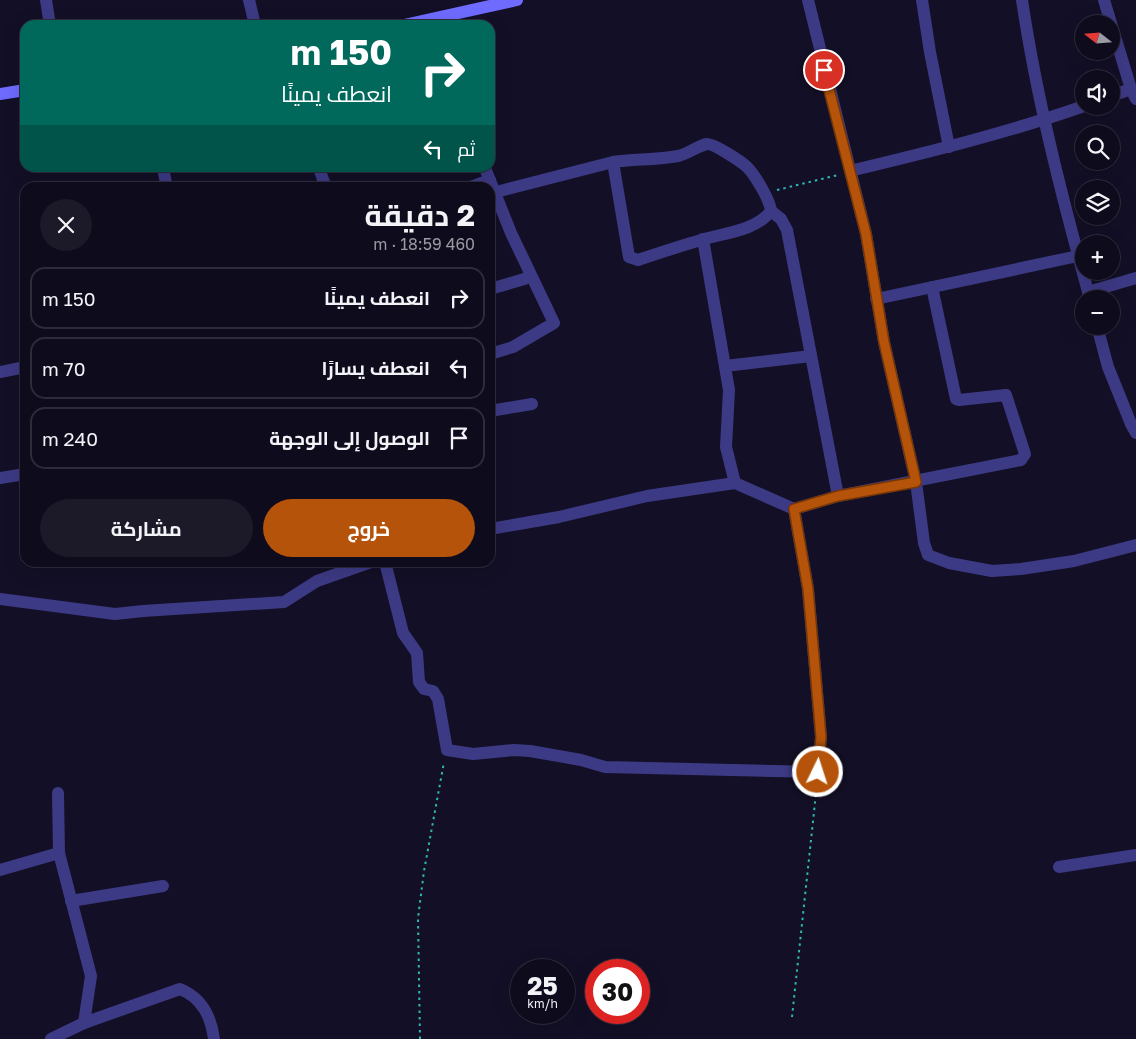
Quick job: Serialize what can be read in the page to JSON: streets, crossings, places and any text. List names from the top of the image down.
{
  "north": "left",
  "page": {
    "map_buttons": ["+", "−"],
    "turn": ["150 m", "انعطف يمينًا"],
    "then": "ثم",
    "heading": ["2 دقيقة", "460 m · 18:59"],
    "list": [
      {
        "name": "انعطف يمينًا",
        "value": "150 m"
      },
      {
        "name": "انعطف يسارًا",
        "value": "70 m"
      },
      {
        "name": "الوصول إلى الوجهة",
        "value": "240 m"
      }
    ],
    "buttons": ["خروج", "مشاركة"],
    "speed": "25 km/h",
    "limit": "30"
  }
}
